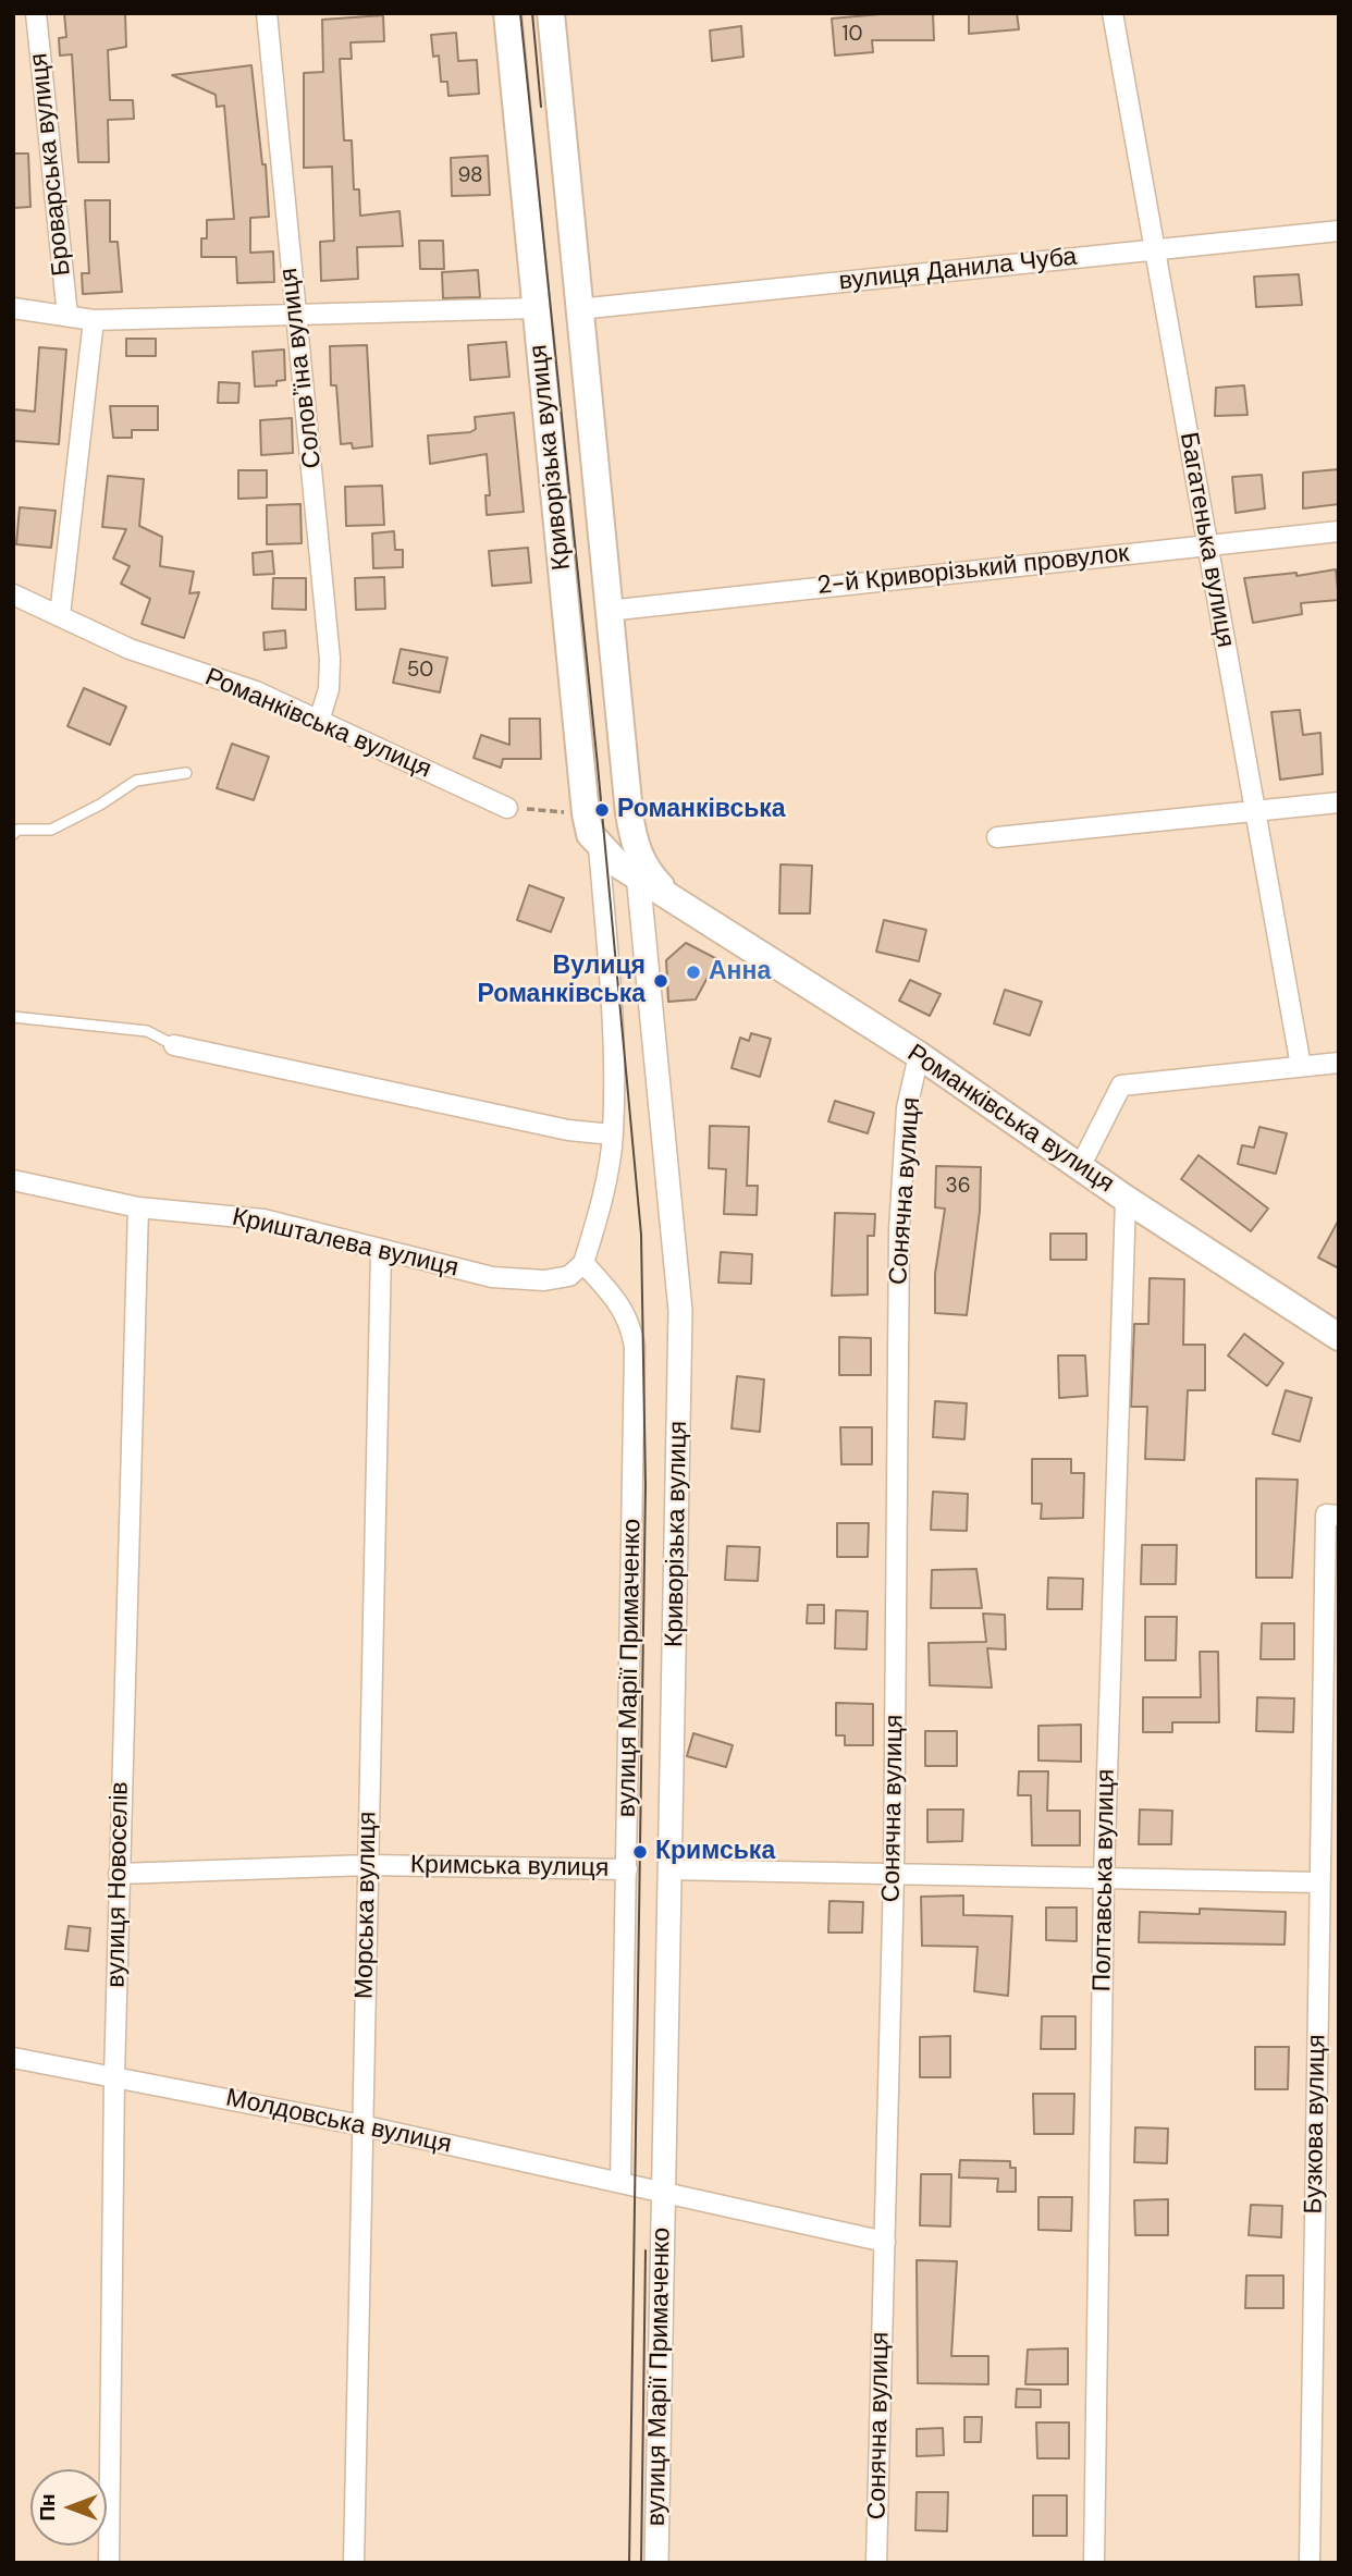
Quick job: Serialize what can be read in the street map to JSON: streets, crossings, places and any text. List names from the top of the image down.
{
  "streets": {
    "main road": ["Криворізька вулиця", "Романківська вулиця"],
    "street": [
      "Броварська вулиця",
      "вулиця Данила Чуба",
      "Соловʼїна вулиця",
      "Багатенька вулиця",
      "2-й Криворізький провулок",
      "Сонячна вулиця",
      "Кришталева вулиця",
      "вулиця Марії Примаченко",
      "Кримська вулиця",
      "Полтавська вулиця",
      "вулиця Новоселів",
      "Морська вулиця",
      "Молдовська вулиця",
      "Бузкова вулиця"
    ]
  },
  "crossings": [
    ["вулиця Данила Чуба", "Криворізька вулиця"],
    ["вулиця Данила Чуба", "Багатенька вулиця"],
    ["Соловʼїна вулиця", "Романківська вулиця"],
    ["Криворізька вулиця", "2-й Криворізький провулок"],
    ["Криворізька вулиця", "Романківська вулиця"],
    ["Криворізька вулиця", "вулиця Марії Примаченко"],
    ["Криворізька вулиця", "Молдовська вулиця"],
    ["Багатенька вулиця", "2-й Криворізький провулок"],
    ["Романківська вулиця", "Сонячна вулиця"],
    ["Романківська вулиця", "Полтавська вулиця"],
    ["Сонячна вулиця", "Молдовська вулиця"],
    ["Кришталева вулиця", "вулиця Марії Примаченко"],
    ["Кришталева вулиця", "вулиця Новоселів"],
    ["Кришталева вулиця", "Морська вулиця"],
    ["вулиця Марії Примаченко", "Кримська вулиця"],
    ["вулиця Марії Примаченко", "Молдовська вулиця"],
    ["Кримська вулиця", "вулиця Новоселів"],
    ["Кримська вулиця", "Морська вулиця"],
    ["вулиця Новоселів", "Молдовська вулиця"],
    ["Морська вулиця", "Молдовська вулиця"]
  ],
  "places": [
    "Романківська",
    "Анна",
    "Вулиця Романківська",
    "Кримська"
  ],
  "house_numbers": [
    "10",
    "98",
    "50",
    "36"
  ],
  "north": "left"
}
